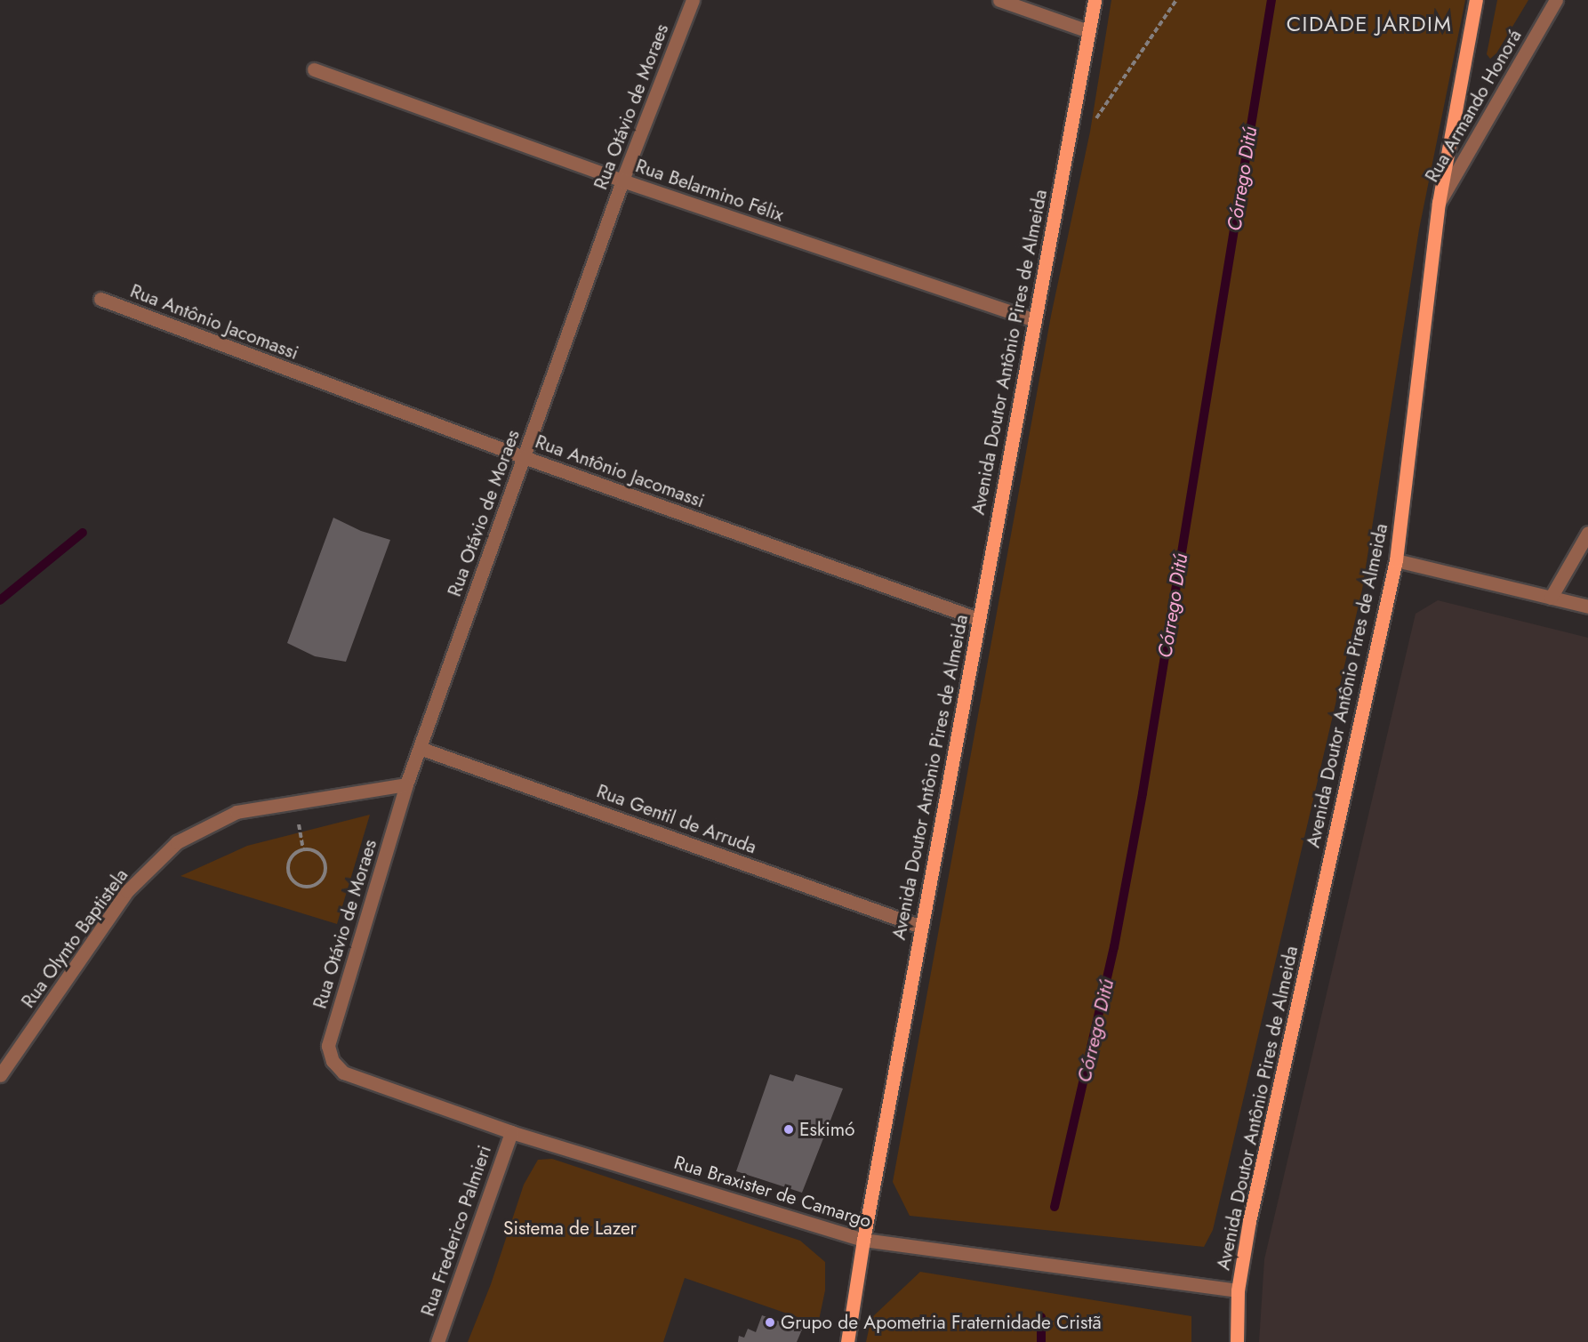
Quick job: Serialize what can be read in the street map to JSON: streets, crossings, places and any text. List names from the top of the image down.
{
  "streets": {
    "main road": ["Avenida Doutor Antônio Pires de Almeida"],
    "street": [
      "Rua Armando Honorá",
      "Rua Otávio de Moraes",
      "Rua Belarmino Félix",
      "Rua Antônio Jacomassi",
      "Rua Gentil de Arruda",
      "Rua Olynto Baptistela",
      "Rua Braxister de Camargo",
      "Rua Frederico Palmieri"
    ]
  },
  "crossings": [
    ["Rua Armando Honorá", "Avenida Doutor Antônio Pires de Almeida"],
    ["Rua Otávio de Moraes", "Rua Belarmino Félix"],
    ["Rua Otávio de Moraes", "Rua Antônio Jacomassi"],
    ["Rua Otávio de Moraes", "Rua Gentil de Arruda"],
    ["Rua Otávio de Moraes", "Rua Olynto Baptistela"],
    ["Rua Otávio de Moraes", "Rua Braxister de Camargo"],
    ["Rua Belarmino Félix", "Avenida Doutor Antônio Pires de Almeida"],
    ["Rua Antônio Jacomassi", "Avenida Doutor Antônio Pires de Almeida"],
    ["Avenida Doutor Antônio Pires de Almeida", "Rua Gentil de Arruda"],
    ["Avenida Doutor Antônio Pires de Almeida", "Rua Braxister de Camargo"],
    ["Rua Braxister de Camargo", "Rua Frederico Palmieri"]
  ],
  "districts": ["CIDADE JARDIM"],
  "water": ["Córrego Ditú"],
  "parks": ["Sistema de Lazer"],
  "places": ["Eskimó", "Grupo de Apometria Fraternidade Cristã"]
}
